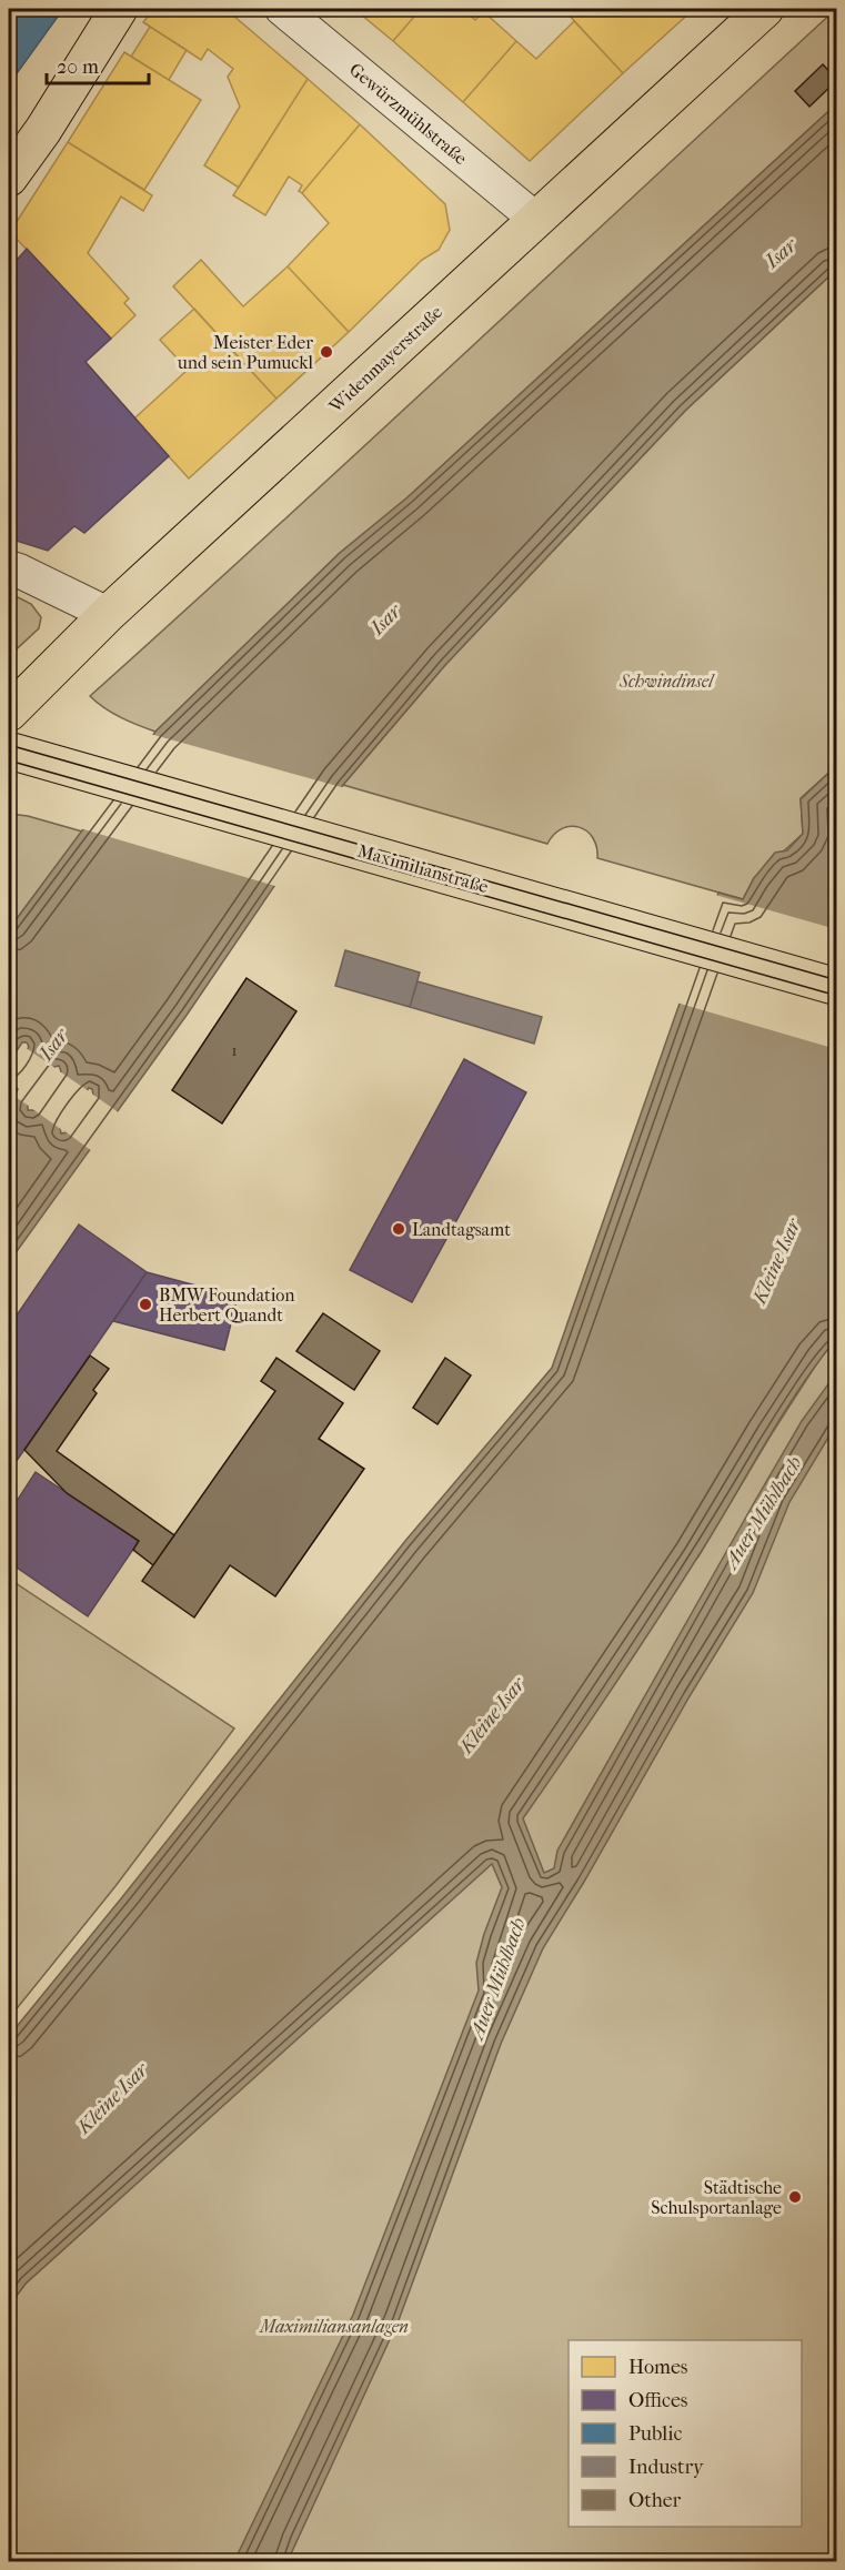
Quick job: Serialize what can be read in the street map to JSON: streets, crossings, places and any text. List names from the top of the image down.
{
  "streets": {
    "main road": ["Widenmayerstraße", "Maximilianstraße"],
    "street": ["Gewürzmühlstraße"]
  },
  "crossings": [
    ["Gewürzmühlstraße", "Widenmayerstraße"]
  ],
  "water": ["Isar", "Kleine Isar", "Auer Mühlbach"],
  "parks": ["Schwindinsel", "Maximiliansanlagen"],
  "places": [
    "Meister Eder und sein Pumuckl",
    "Landtagsamt",
    "BMW Foundation Herbert Quandt",
    "Städtische Schulsportanlage"
  ],
  "house_numbers": ["1"],
  "legend": [
    "Homes",
    "Offices",
    "Public",
    "Industry",
    "Other"
  ],
  "scale_bar": "20 m"
}
